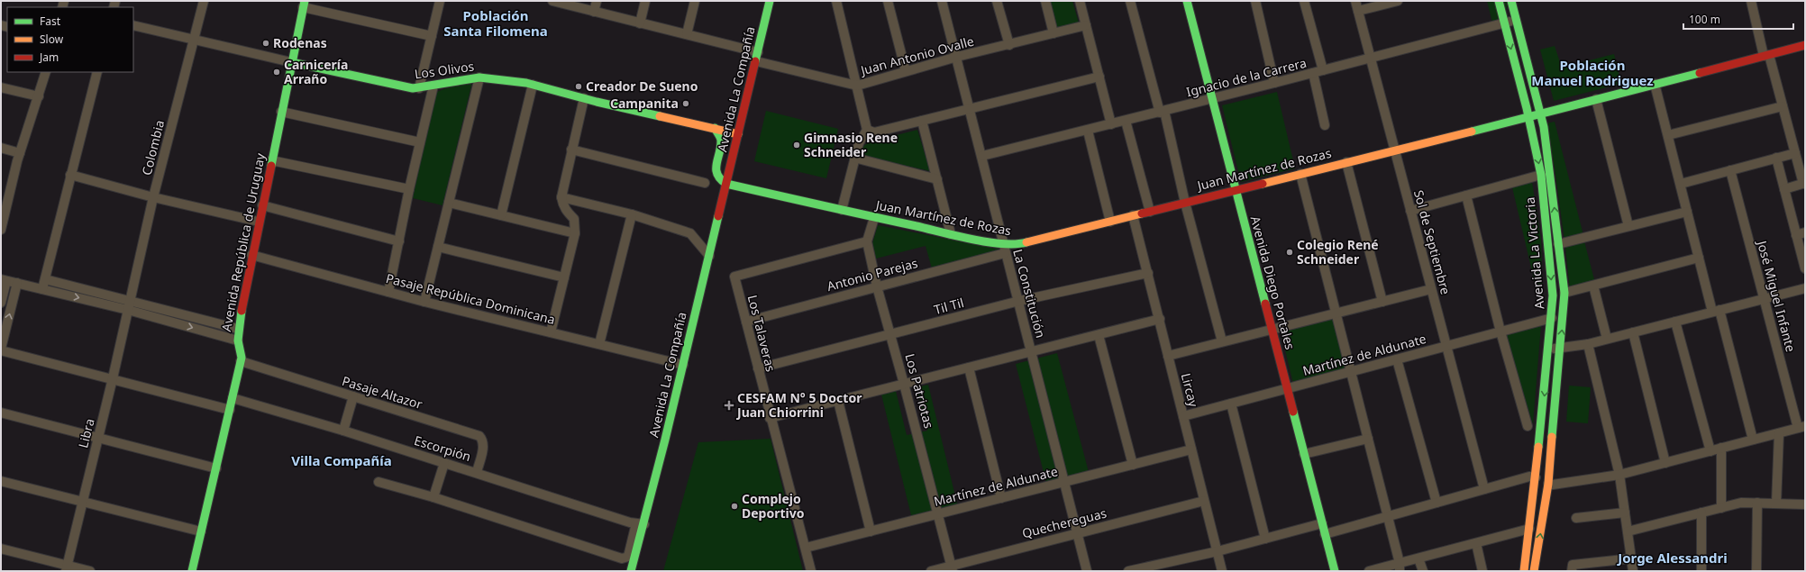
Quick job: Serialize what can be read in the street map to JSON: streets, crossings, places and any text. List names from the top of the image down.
{
  "streets": {
    "main road": [
      "Los Olivos",
      "Avenida La Compañía",
      "Juan Martínez de Rozas",
      "Avenida República de Uruguay",
      "Avenida La Victoria",
      "Avenida Diego Portales"
    ],
    "street": [
      "Juan Antonio Ovalle",
      "Ignacio de la Carrera",
      "Colombia",
      "Sol de Septiembre",
      "Antonio Parejas",
      "La Constitución",
      "José Miguel Infante",
      "Pasaje República Dominicana",
      "Til Til",
      "Los Talaveras",
      "Martínez de Aldunate",
      "Lircay",
      "Los Patriotas",
      "Pasaje Altazor",
      "Libra",
      "Escorpión",
      "Quechereguas"
    ]
  },
  "crossings": [
    ["Juan Antonio Ovalle", "Avenida La Compañía"],
    ["Juan Antonio Ovalle", "La Constitución"],
    ["Los Olivos", "Avenida La Compañía"],
    ["Los Olivos", "Colombia"],
    ["Los Olivos", "Avenida República de Uruguay"],
    ["Ignacio de la Carrera", "Sol de Septiembre"],
    ["Ignacio de la Carrera", "Avenida La Victoria"],
    ["Ignacio de la Carrera", "Avenida Diego Portales"],
    ["Ignacio de la Carrera", "La Constitución"],
    ["Avenida La Compañía", "Juan Martínez de Rozas"],
    ["Avenida La Compañía", "Pasaje República Dominicana"],
    ["Avenida La Compañía", "Escorpión"],
    ["Colombia", "Libra"],
    ["Juan Martínez de Rozas", "Sol de Septiembre"],
    ["Juan Martínez de Rozas", "Avenida La Victoria"],
    ["Juan Martínez de Rozas", "Avenida Diego Portales"],
    ["Juan Martínez de Rozas", "La Constitución"],
    ["Juan Martínez de Rozas", "Lircay"],
    ["Juan Martínez de Rozas", "Los Patriotas"],
    ["Avenida República de Uruguay", "Pasaje República Dominicana"],
    ["Avenida República de Uruguay", "Pasaje Altazor"],
    ["Avenida República de Uruguay", "Escorpión"],
    ["Sol de Septiembre", "Martínez de Aldunate"],
    ["Avenida La Victoria", "Martínez de Aldunate"],
    ["Antonio Parejas", "La Constitución"],
    ["Antonio Parejas", "Los Talaveras"],
    ["Antonio Parejas", "Los Patriotas"],
    ["Avenida Diego Portales", "Martínez de Aldunate"],
    ["La Constitución", "Til Til"],
    ["La Constitución", "Martínez de Aldunate"],
    ["La Constitución", "Quechereguas"],
    ["Til Til", "Los Talaveras"],
    ["Til Til", "Lircay"],
    ["Til Til", "Los Patriotas"],
    ["Los Talaveras", "Martínez de Aldunate"],
    ["Los Talaveras", "Los Patriotas"],
    ["Martínez de Aldunate", "Lircay"],
    ["Martínez de Aldunate", "Los Patriotas"],
    ["Lircay", "Quechereguas"],
    ["Los Patriotas", "Quechereguas"],
    ["Pasaje Altazor", "Escorpión"]
  ],
  "districts": [
    "Población Santa Filomena",
    "Población Manuel Rodriguez",
    "Villa Compañía",
    "Jorge Alessandri"
  ],
  "places": {
    "other": [
      "Rodenas",
      "Carnicería Arraño",
      "Creador De Sueno",
      "Campanita",
      "Gimnasio Rene Schneider",
      "Colegio René Schneider",
      "Complejo Deportivo"
    ],
    "health": ["CESFAM N° 5 Doctor Juan Chiorrini"]
  },
  "legend": ["Fast", "Slow", "Jam"],
  "scale_bar": "100 m"
}
